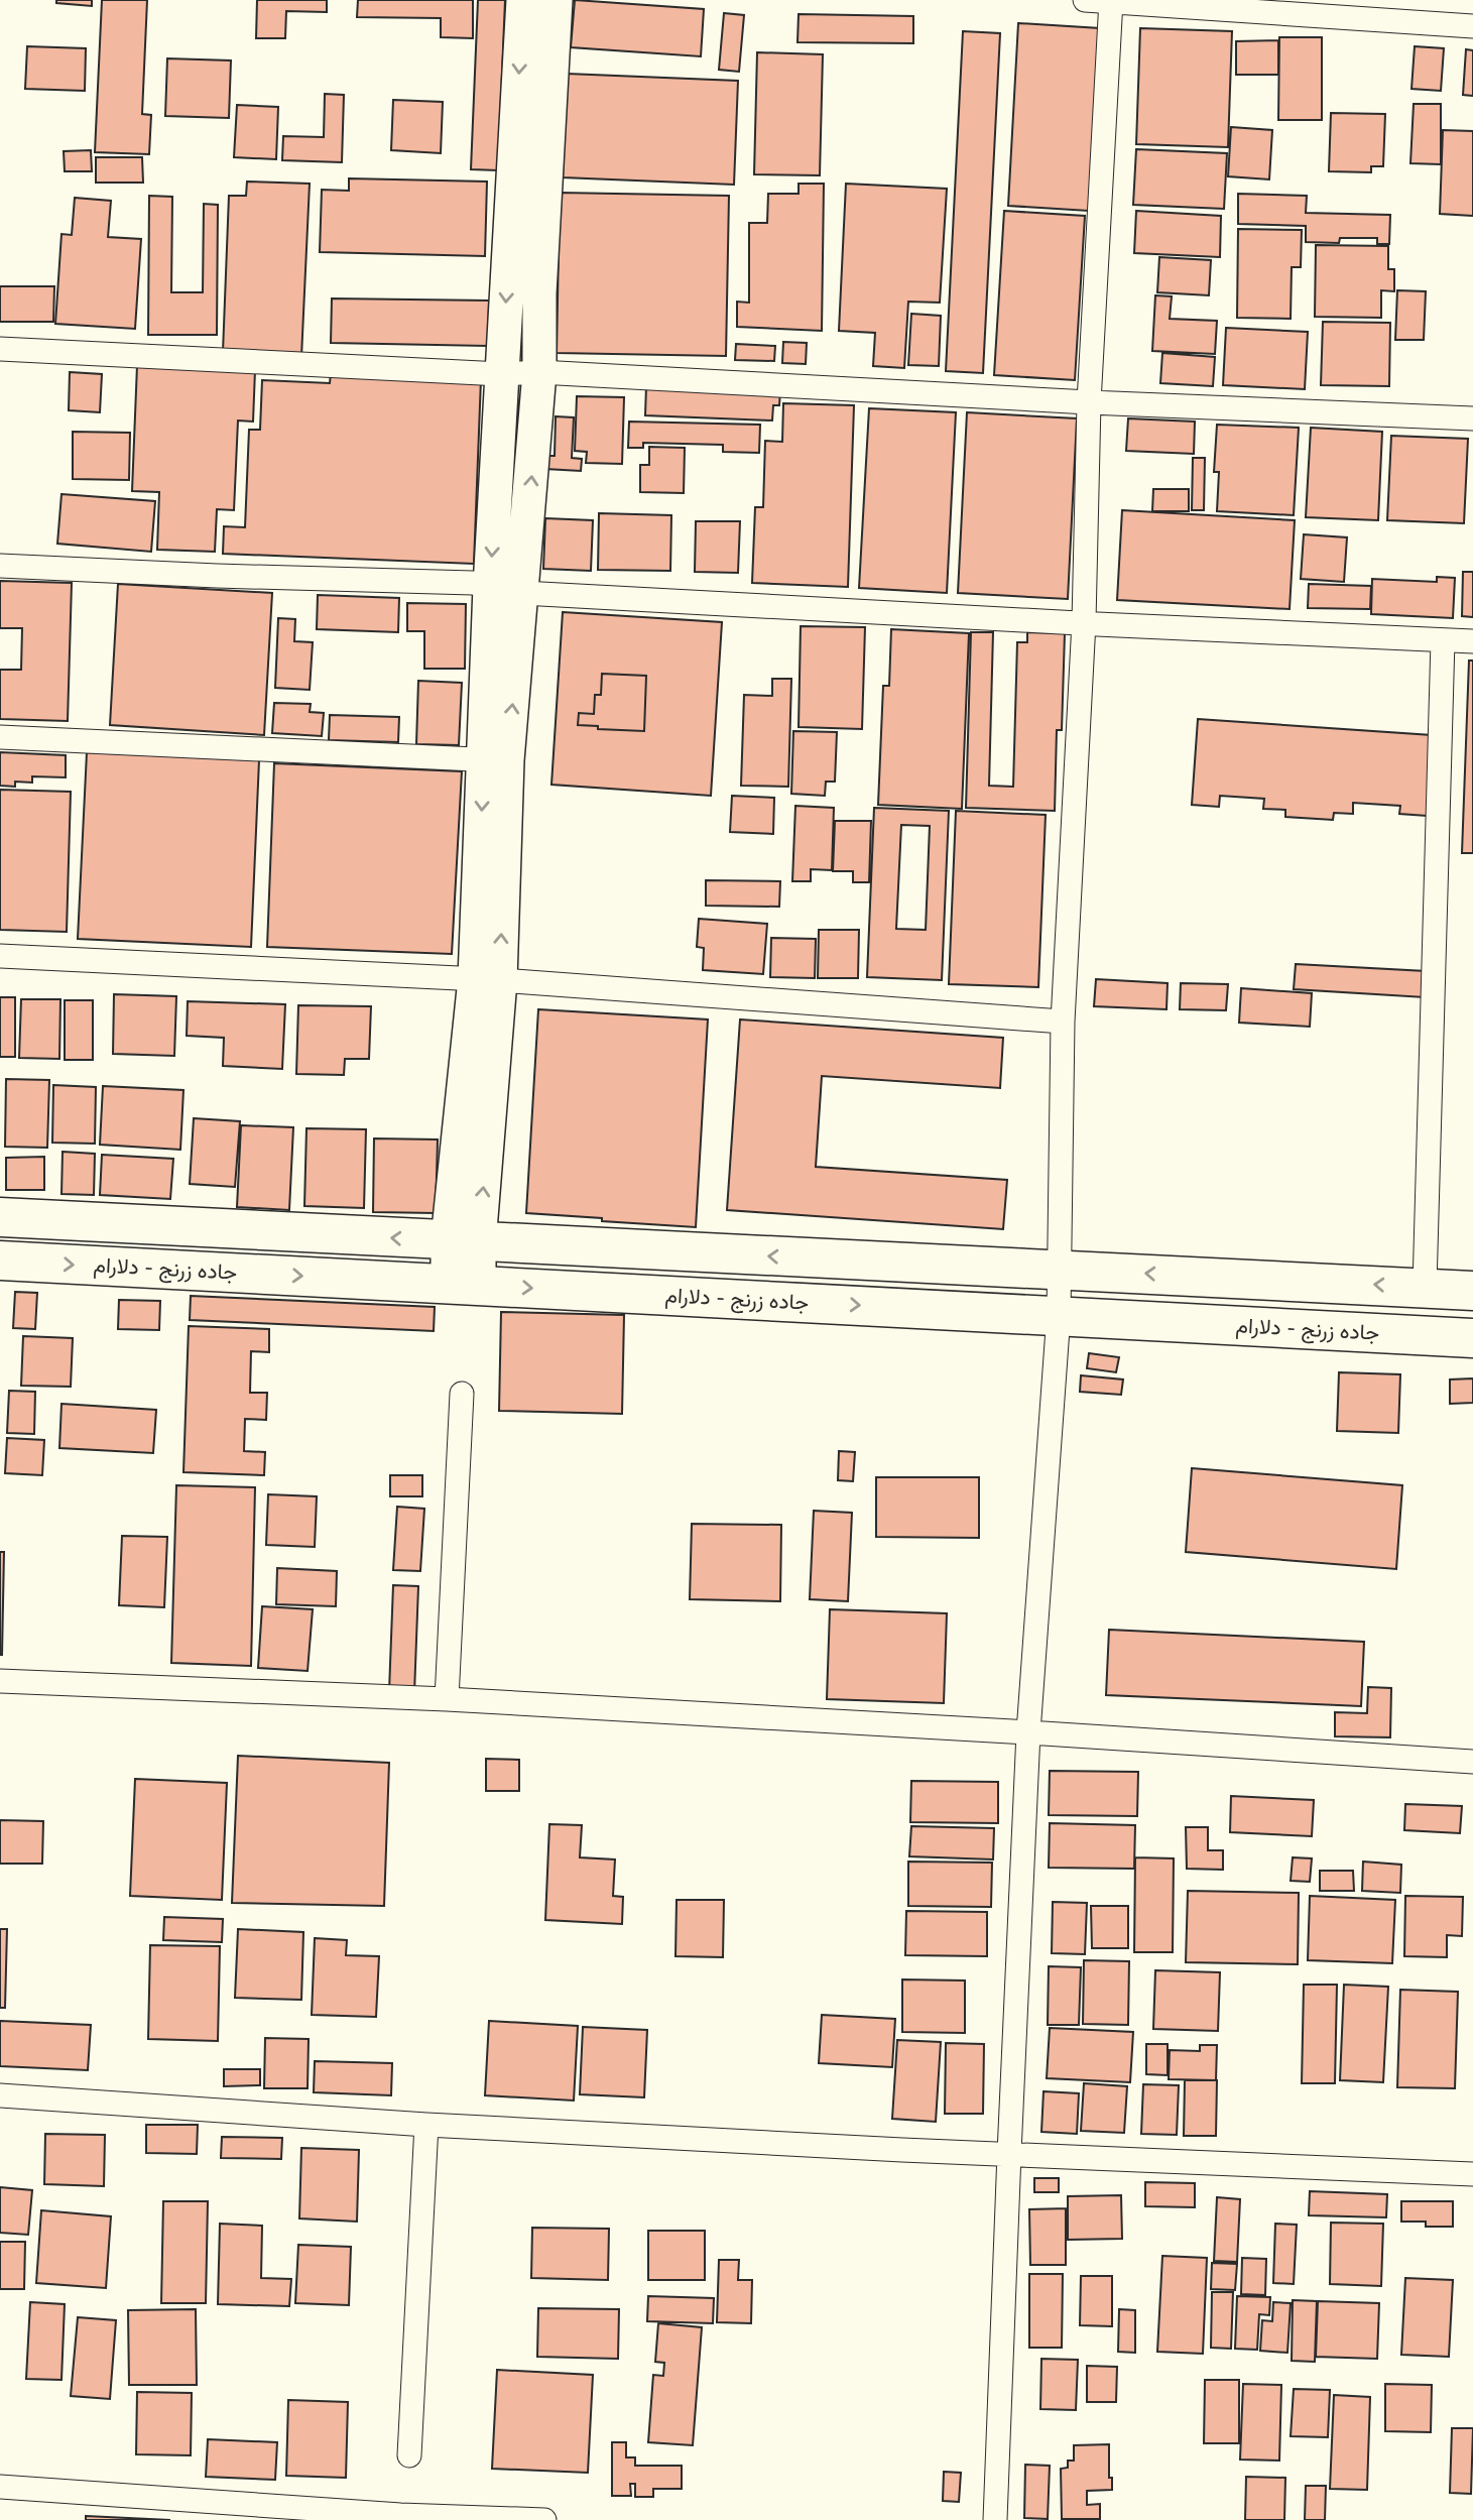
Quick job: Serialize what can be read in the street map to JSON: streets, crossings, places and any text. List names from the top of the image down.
{
  "streets": {
    "highway": ["جاده زرنج - دلارام"]
  }
}
